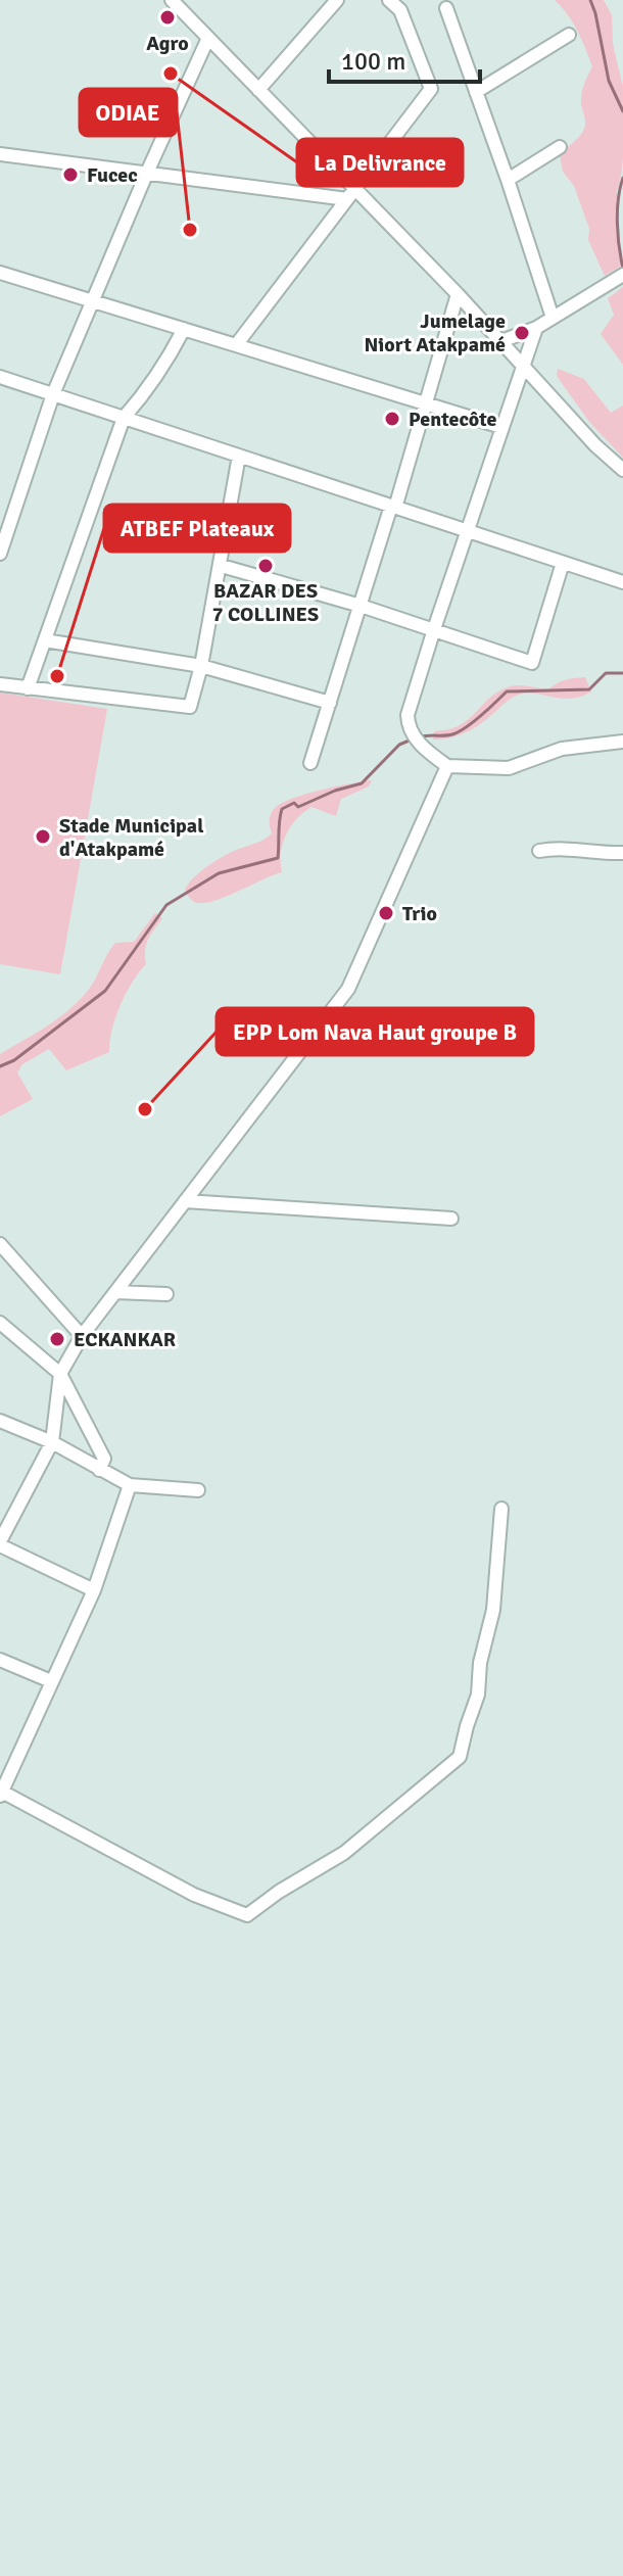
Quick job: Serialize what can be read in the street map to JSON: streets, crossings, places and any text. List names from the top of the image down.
{
  "places": [
    "Agro",
    "La Delivrance",
    "Fucec",
    "ODIAE",
    "Jumelage Niort Atakpamé",
    "Pentecôte",
    "BAZAR DES 7 COLLINES",
    "ATBEF Plateaux",
    "Stade Municipal d'Atakpamé",
    "Trio",
    "EPP Lom Nava Haut groupe B",
    "ECKANKAR"
  ],
  "scale_bar": "100 m"
}
